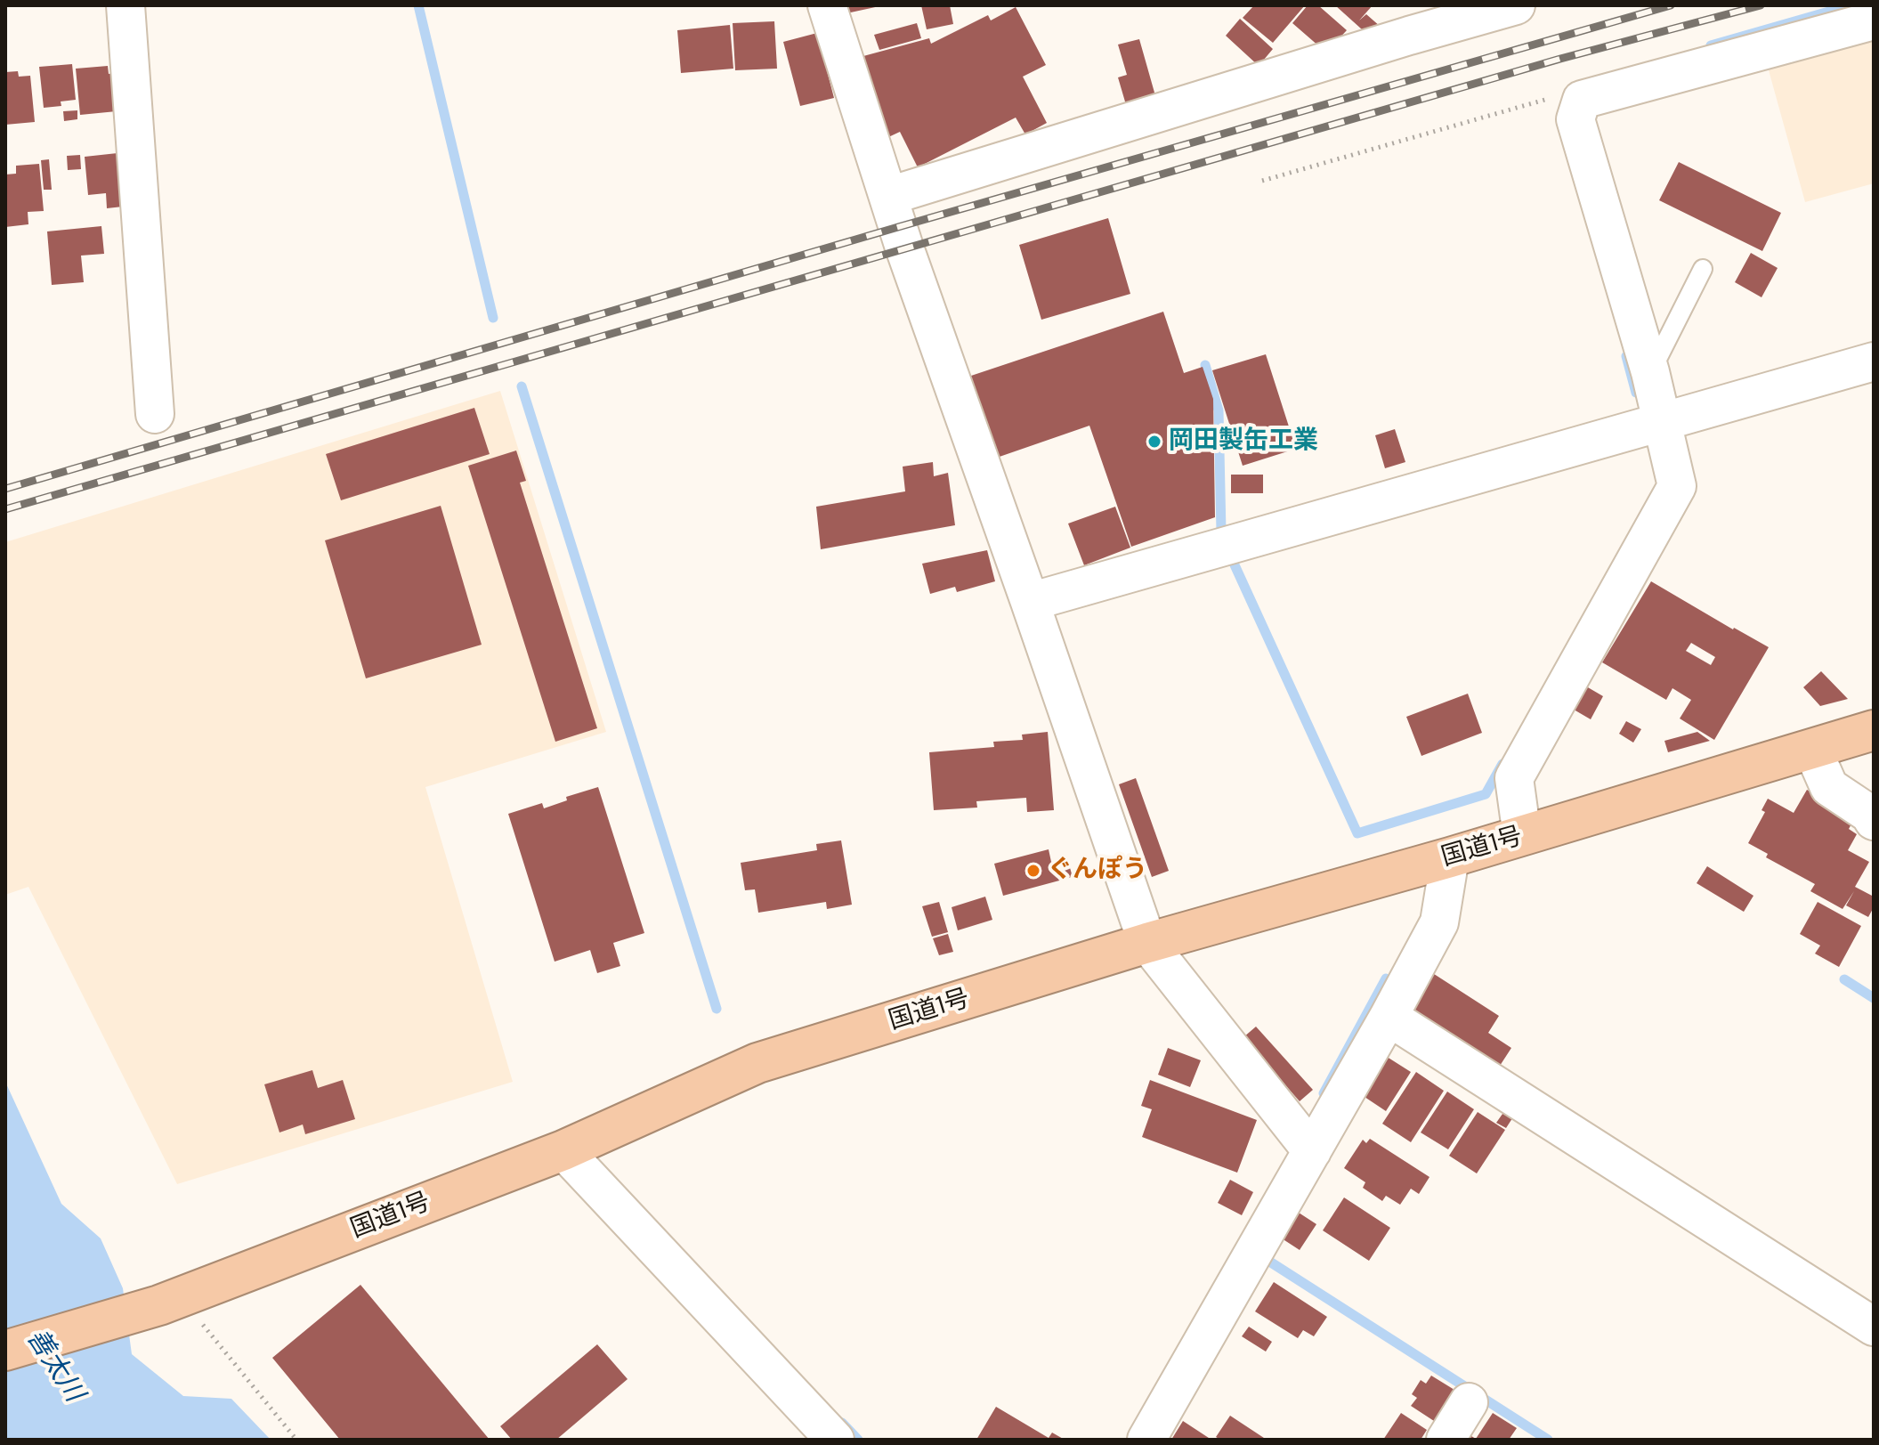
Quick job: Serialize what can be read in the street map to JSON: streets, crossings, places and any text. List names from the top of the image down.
{
  "streets": {
    "highway": ["国道1号"]
  },
  "water": ["善太川"],
  "places": ["岡田製缶工業", "ぐんぽう"]
}
